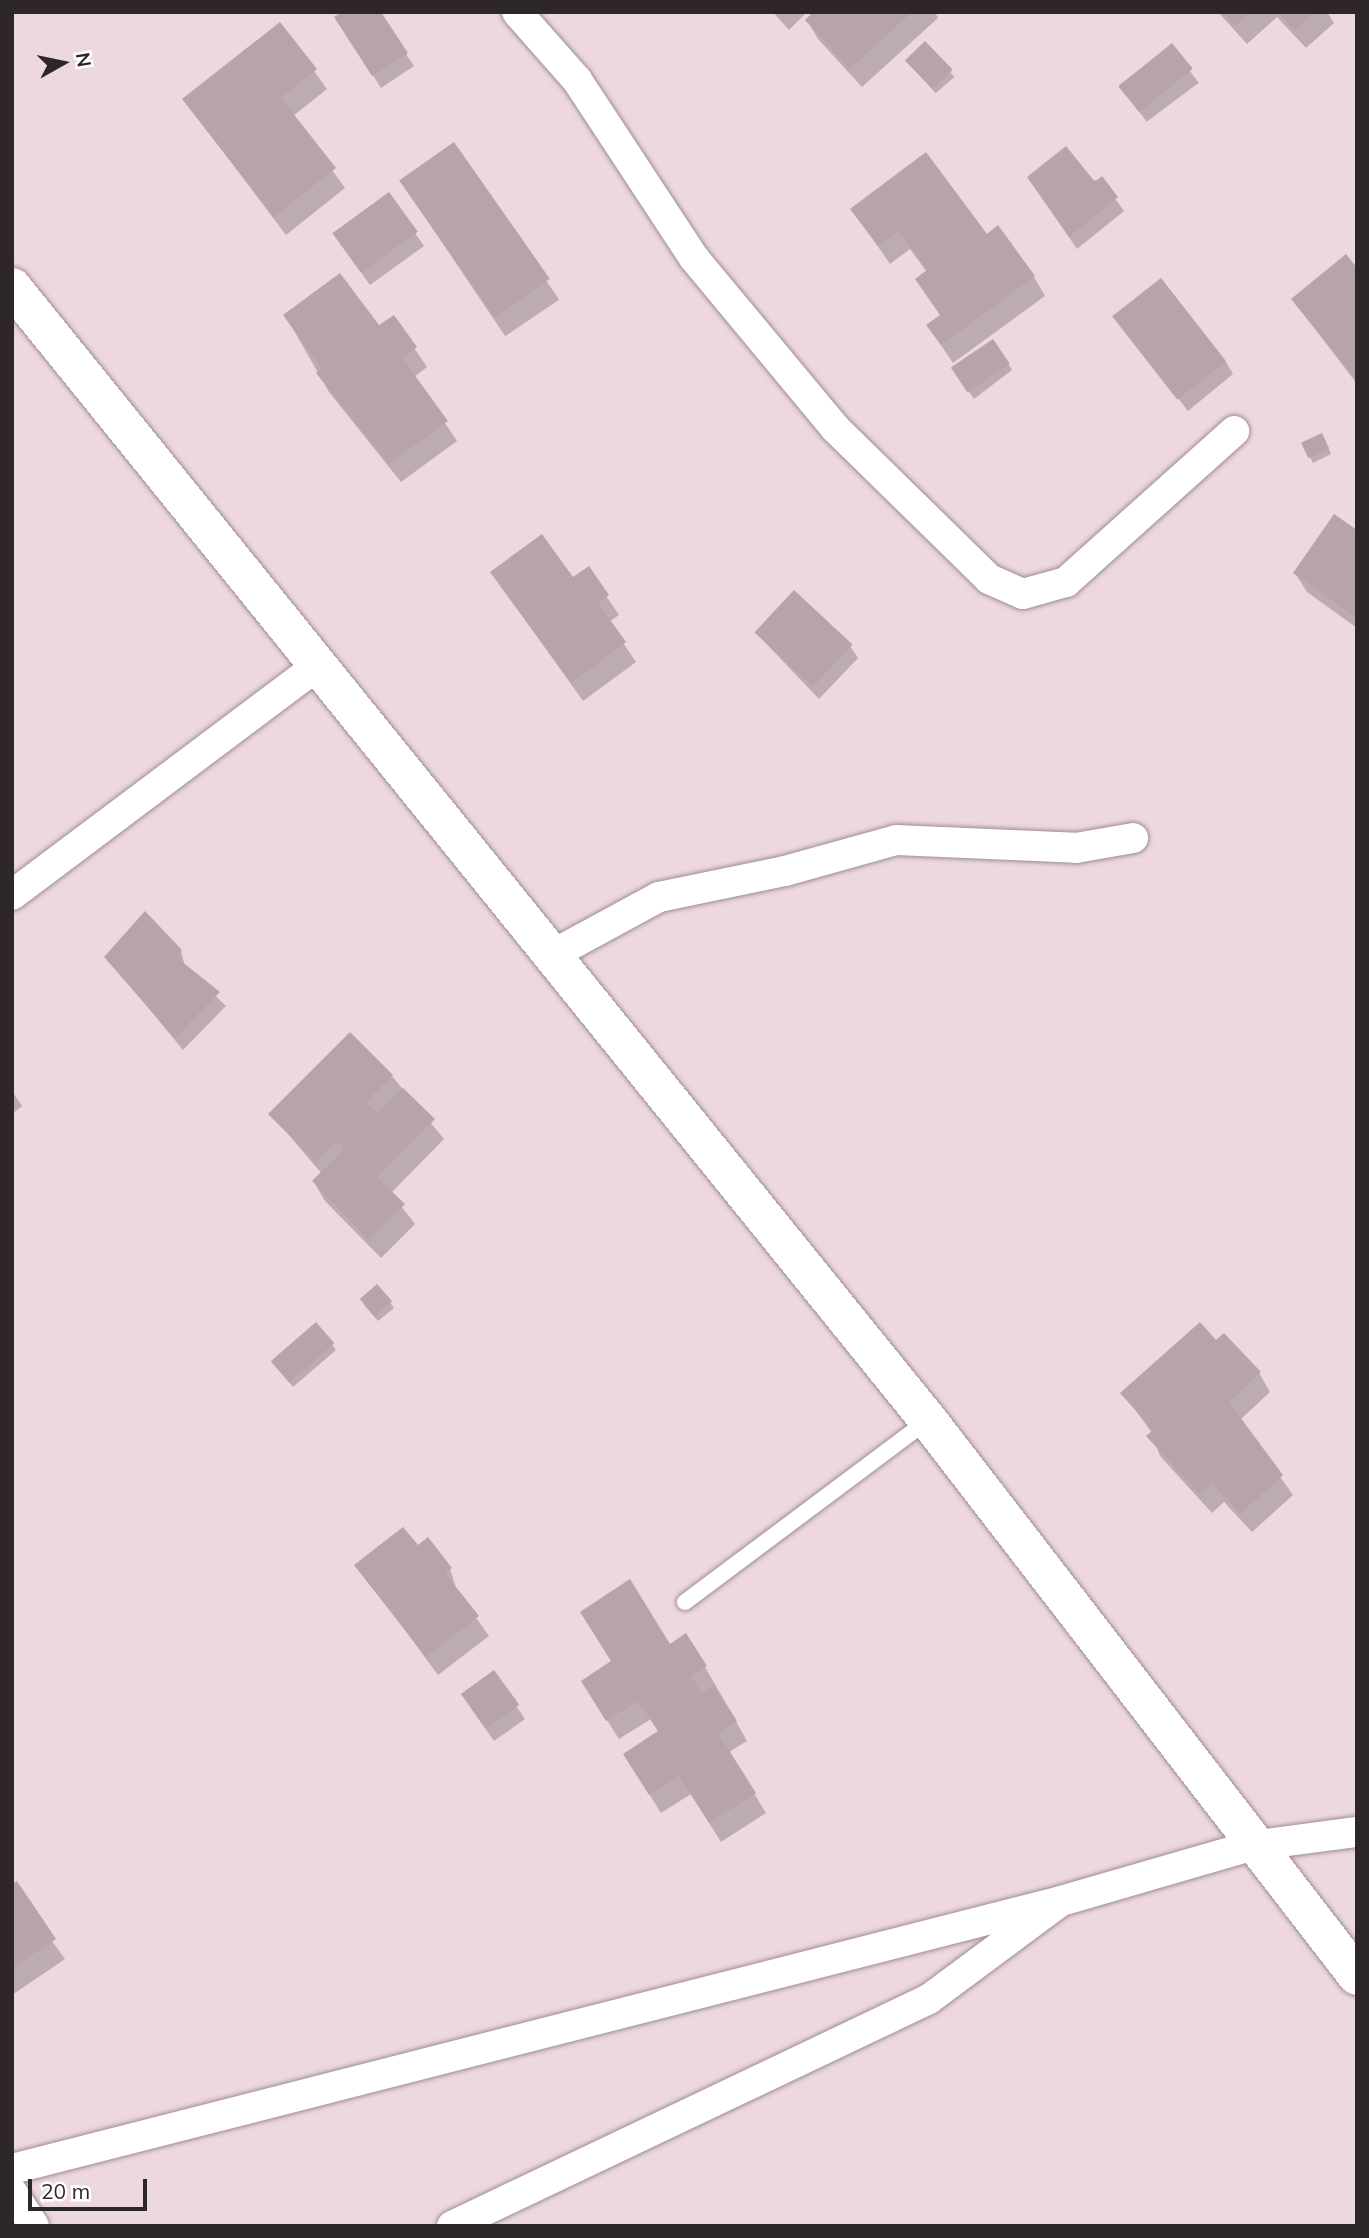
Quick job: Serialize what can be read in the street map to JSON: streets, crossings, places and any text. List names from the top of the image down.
{
  "scale_bar": "20 m",
  "north": "right"
}
